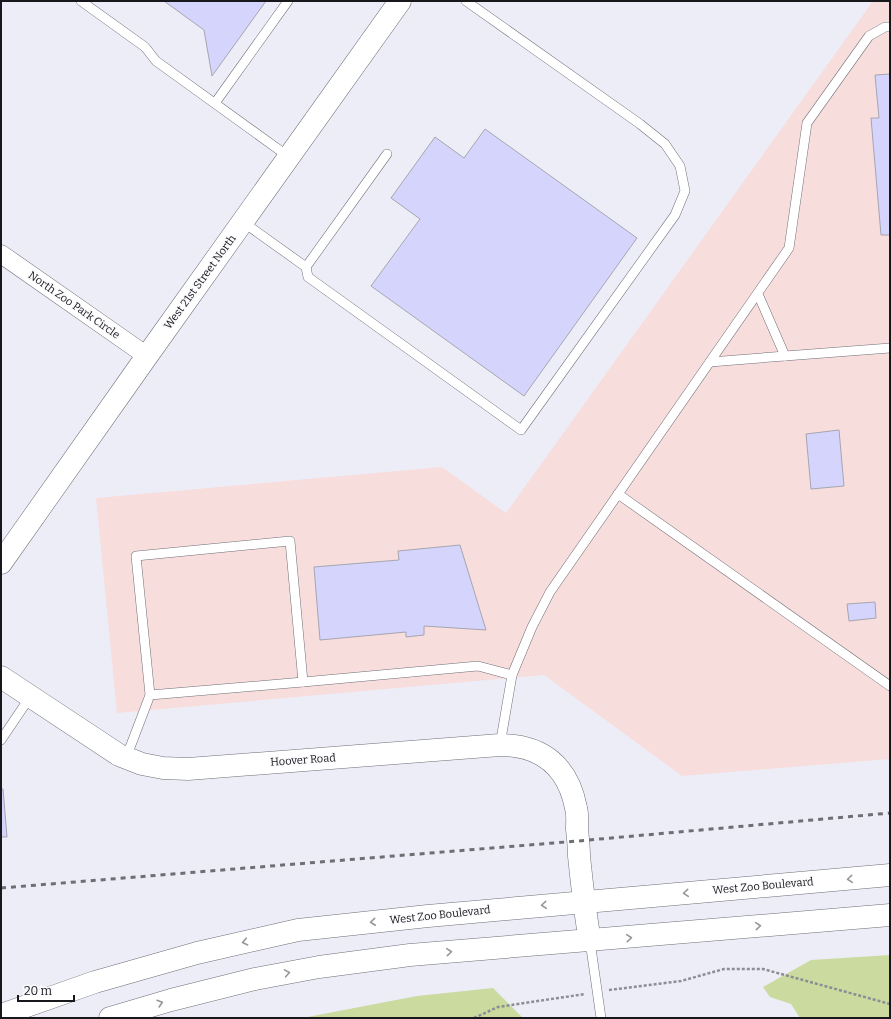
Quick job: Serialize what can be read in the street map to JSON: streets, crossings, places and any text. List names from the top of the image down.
{
  "streets": {
    "main road": ["West 21st Street North", "Hoover Road", "West Zoo Boulevard"],
    "street": ["North Zoo Park Circle"]
  },
  "crossings": [
    ["West 21st Street North", "North Zoo Park Circle"],
    ["Hoover Road", "West Zoo Boulevard"]
  ],
  "scale_bar": "20 m"
}
